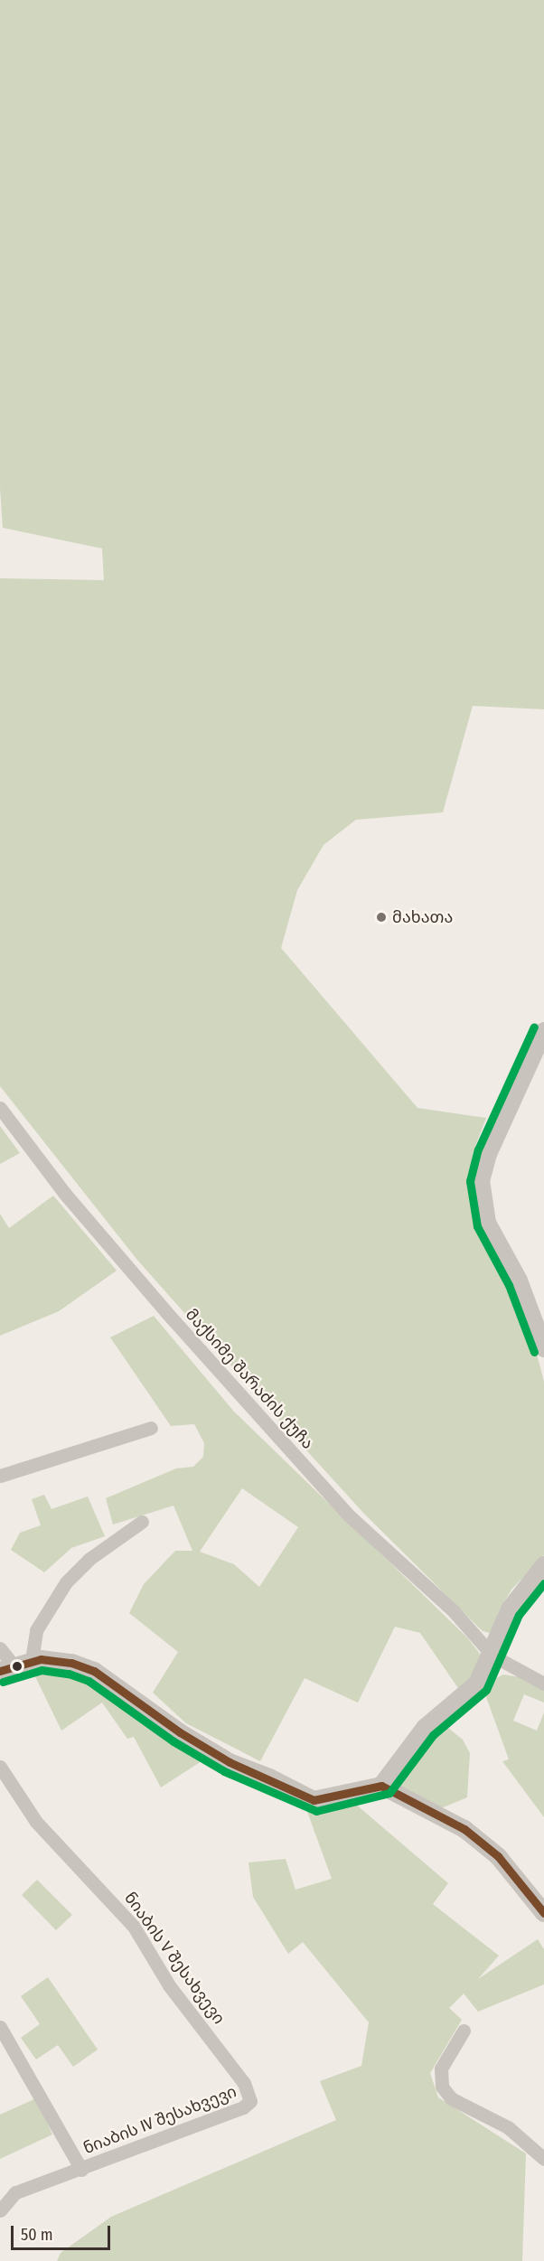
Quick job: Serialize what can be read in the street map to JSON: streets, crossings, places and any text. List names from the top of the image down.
{
  "streets": {
    "street": ["მაქსიმე შარაძის ქუჩა", "ნიაბის V შესახვევი", "ნიაბის IV შესახვევი"]
  },
  "crossings": [
    ["ნიაბის V შესახვევი", "ნიაბის IV შესახვევი"]
  ],
  "places": ["მახათა"],
  "scale_bar": "50 m"
}
